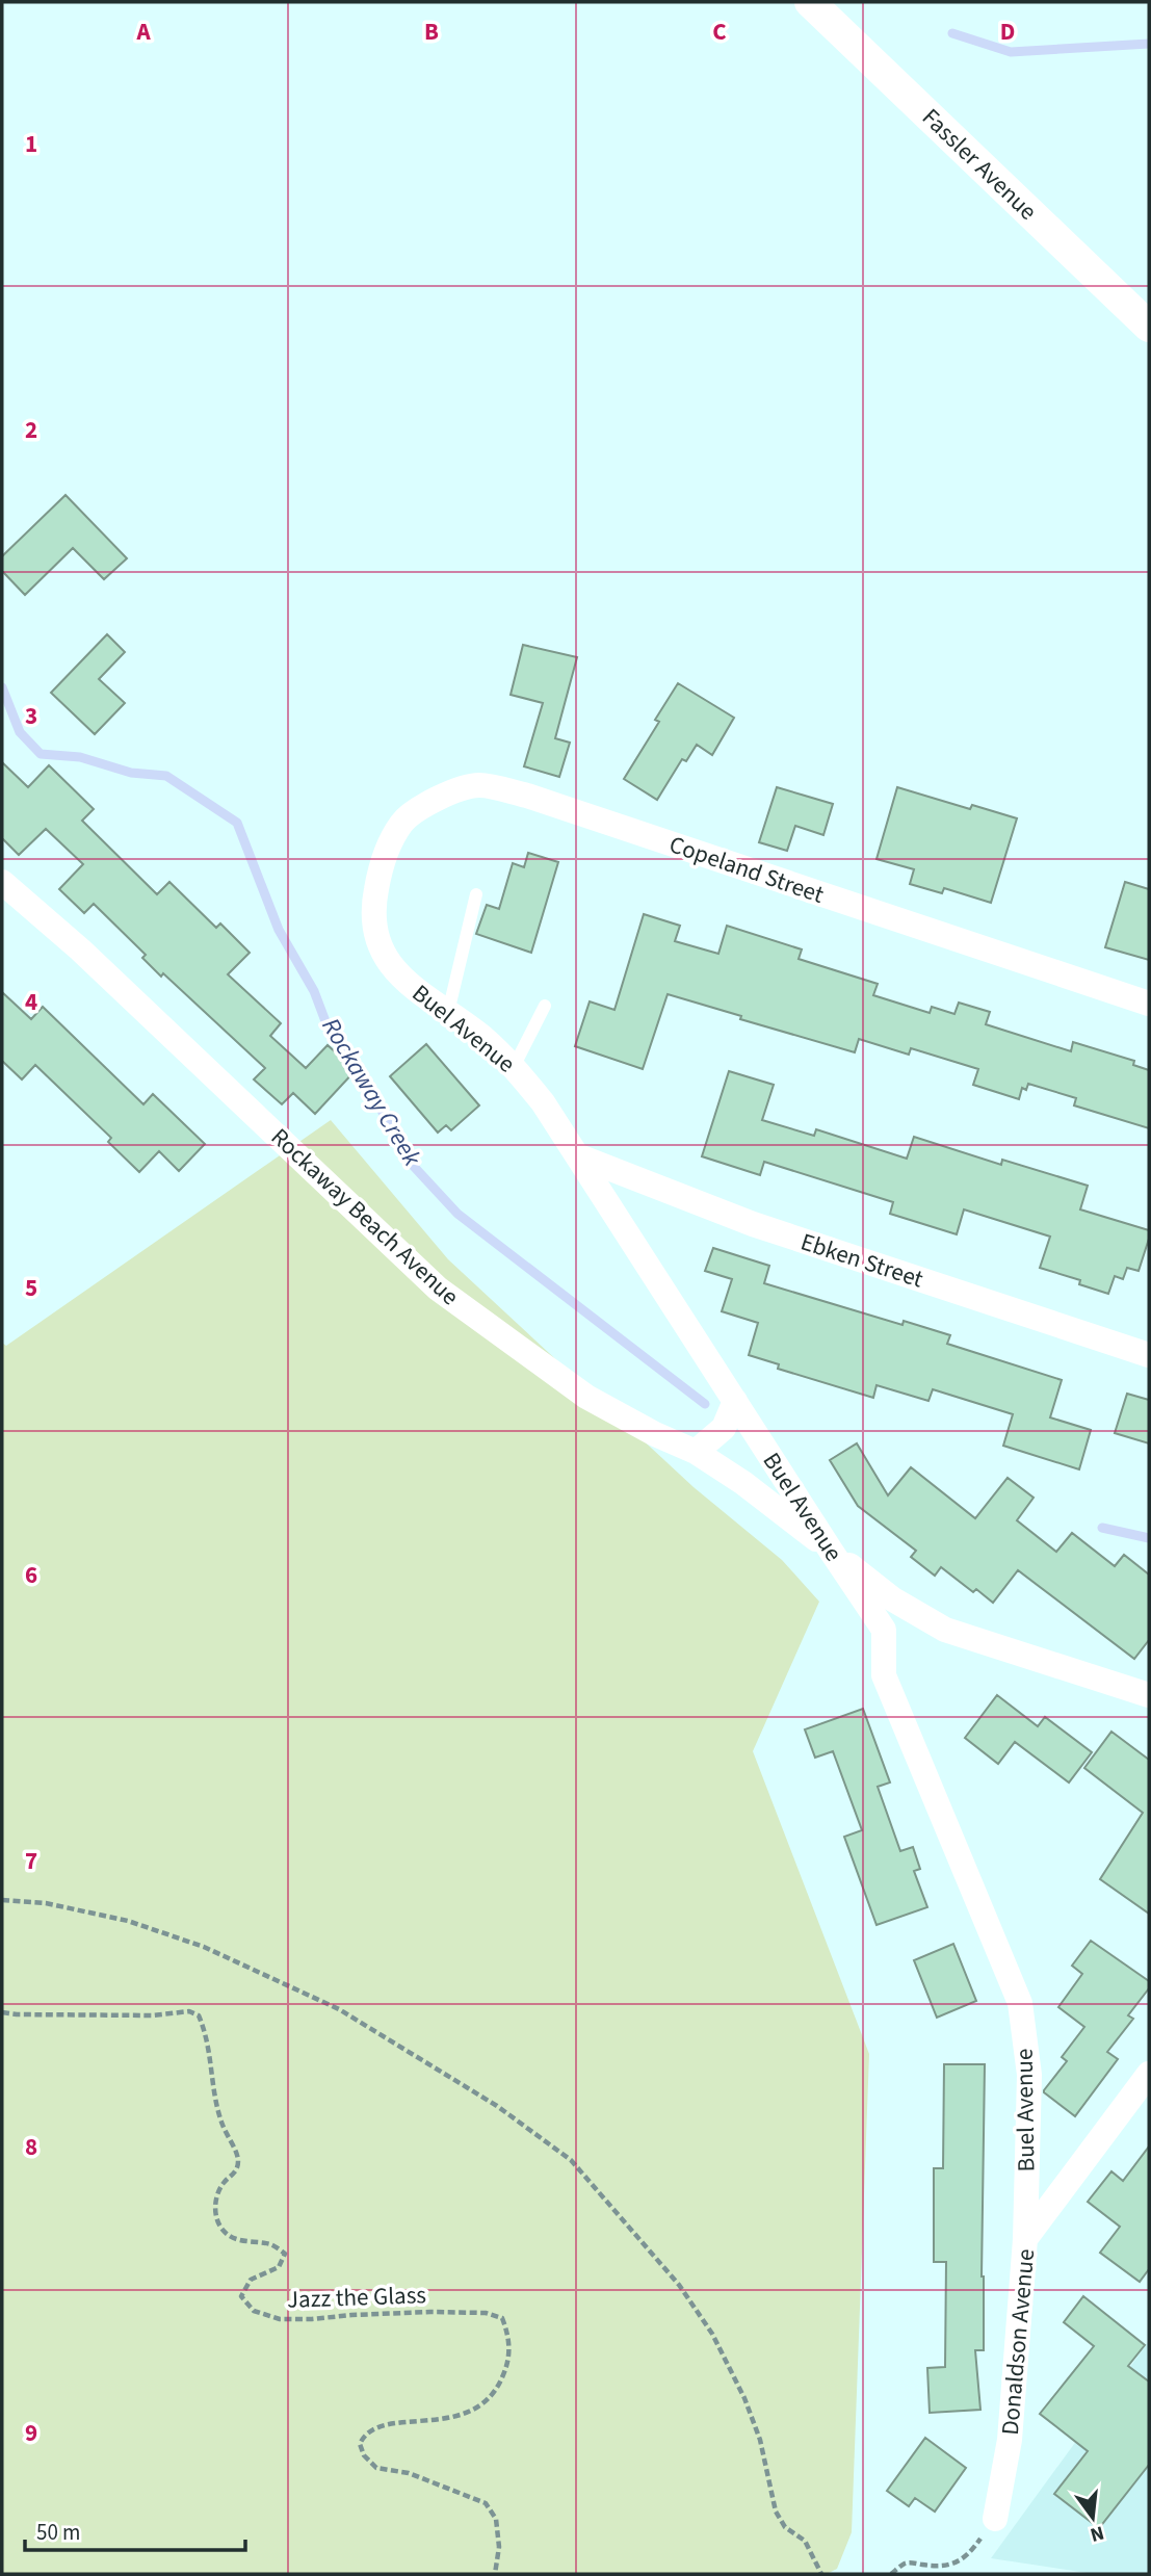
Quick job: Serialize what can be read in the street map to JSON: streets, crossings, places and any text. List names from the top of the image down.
{
  "streets": {
    "street": [
      "Fassler Avenue",
      "Copeland Street",
      "Buel Avenue",
      "Rockaway Beach Avenue",
      "Ebken Street",
      "Donaldson Avenue"
    ],
    "path": ["Jazz the Glass"]
  },
  "crossings": [
    ["Copeland Street", "Buel Avenue"],
    ["Buel Avenue", "Rockaway Beach Avenue"],
    ["Buel Avenue", "Ebken Street"],
    ["Buel Avenue", "Donaldson Avenue"]
  ],
  "water": ["Rockaway Creek"],
  "scale_bar": "50 m",
  "north": "bottom",
  "grid": {
    "columns": [
      "A",
      "B",
      "C",
      "D"
    ],
    "rows": [
      "1",
      "2",
      "3",
      "4",
      "5",
      "6",
      "7",
      "8",
      "9"
    ]
  }
}
